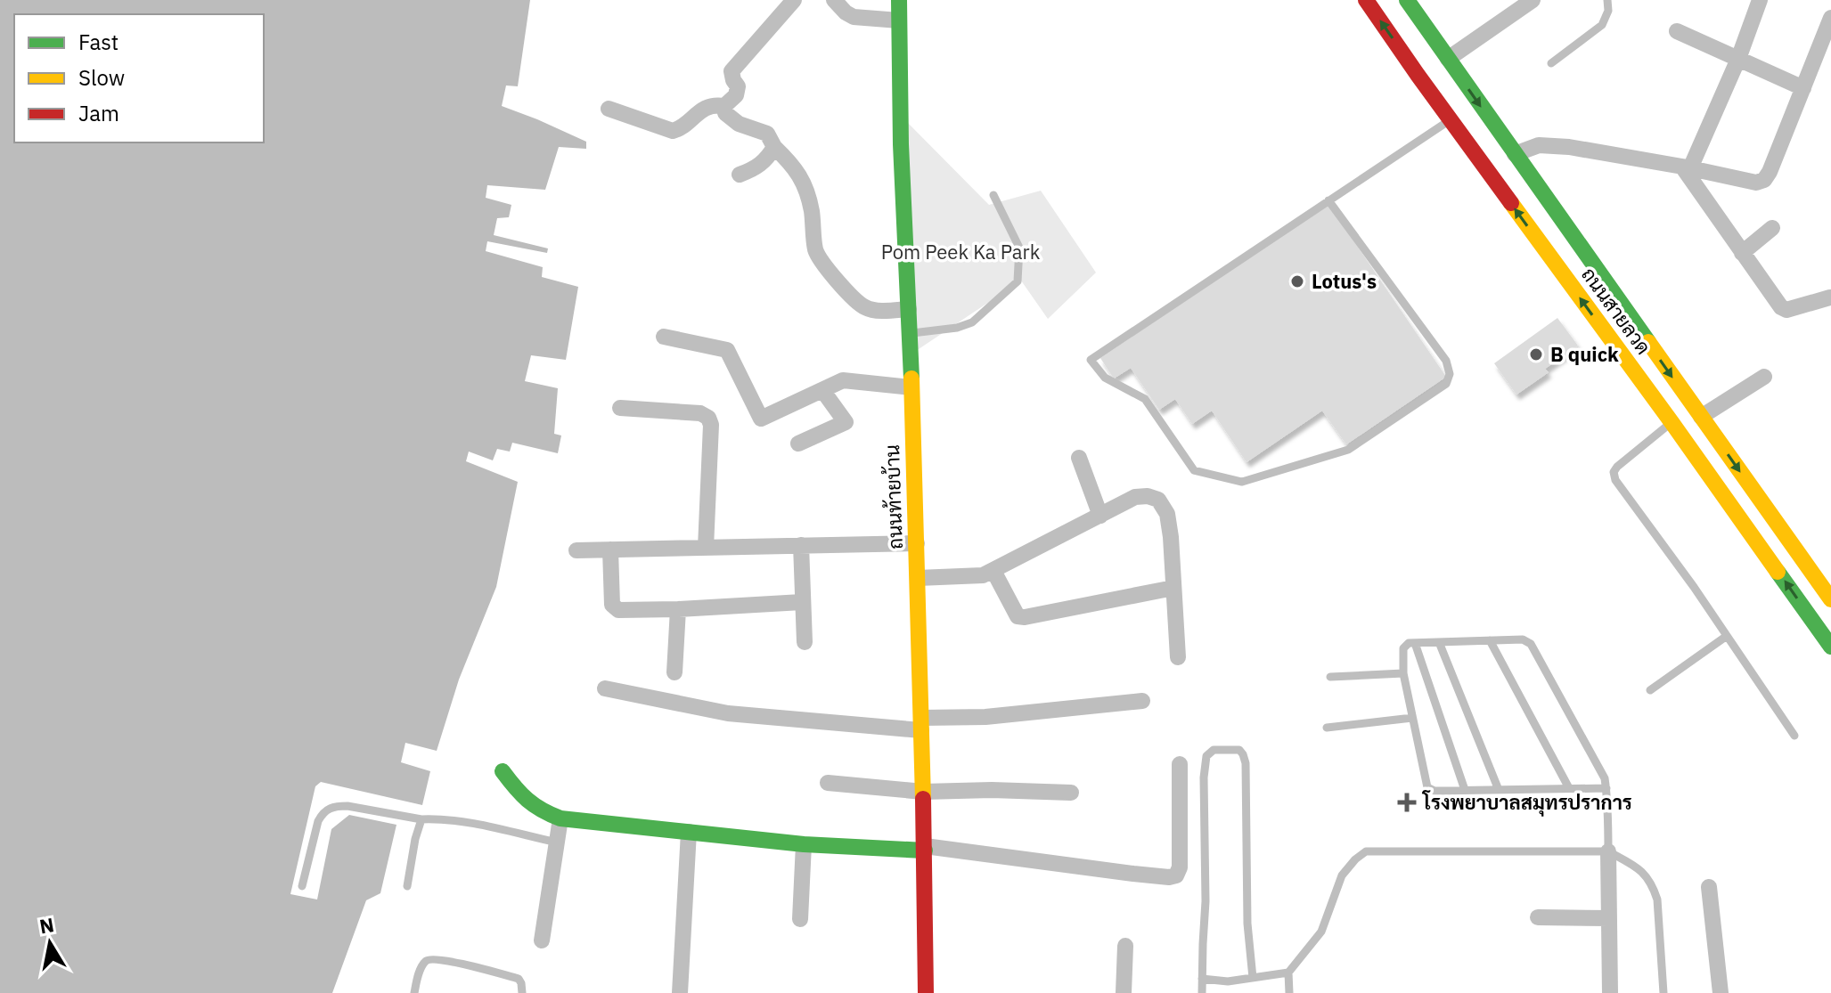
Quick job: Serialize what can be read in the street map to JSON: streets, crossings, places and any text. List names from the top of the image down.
{
  "streets": {
    "main road": ["ถนนสายลวด", "ถนนท้ายบ้าน"]
  },
  "parks": ["Pom Peek Ka Park"],
  "places": {
    "other": ["Lotus's", "B quick"],
    "health": ["โรงพยาบาลสมุทรปราการ"]
  },
  "legend": ["Fast", "Slow", "Jam"],
  "north": "top"
}
